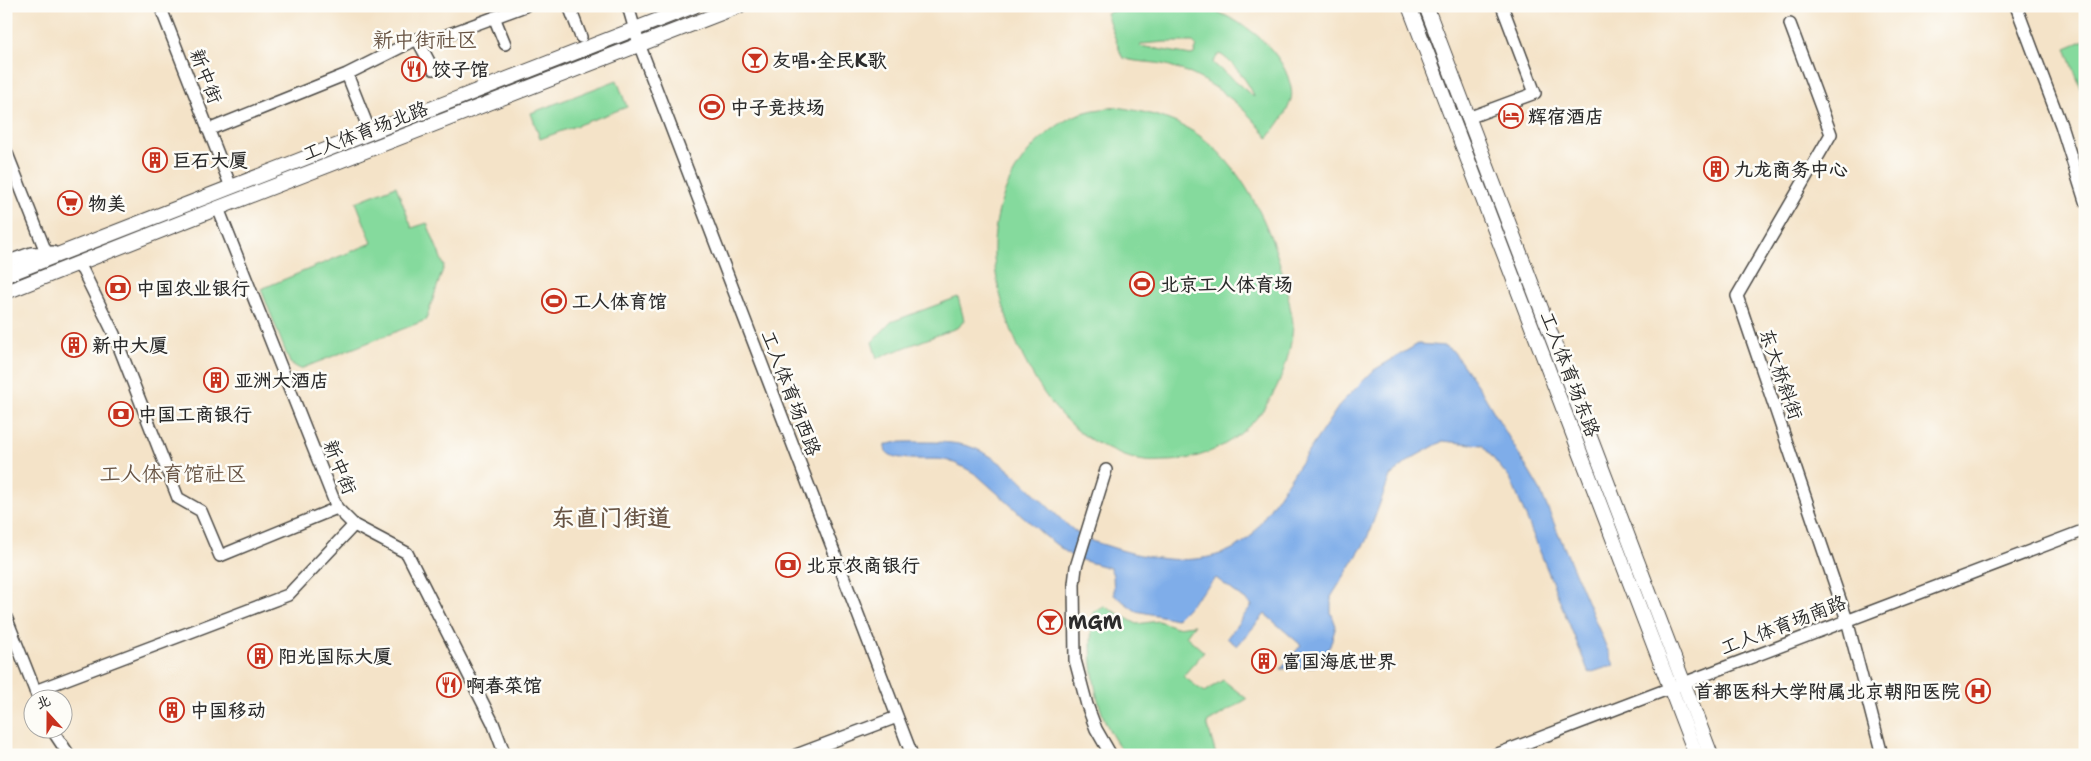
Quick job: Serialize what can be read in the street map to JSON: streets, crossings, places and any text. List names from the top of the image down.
{
  "streets": {
    "main road": ["工人体育场北路", "工人体育场东路"],
    "street": [
      "新中街",
      "东大桥斜街",
      "工人体育场西路",
      "工人体育场南路"
    ]
  },
  "crossings": [
    ["新中街", "工人体育场北路"],
    ["工人体育场北路", "工人体育场西路"],
    ["工人体育场东路", "工人体育场南路"],
    ["东大桥斜街", "工人体育场南路"]
  ],
  "districts": ["新中街社区", "工人体育馆社区", "东直门街道"],
  "places": {
    "bar": ["友唱·全民K歌", "MGM"],
    "restaurant": ["饺子馆", "啊春菜馆"],
    "sports": ["中子竞技场", "北京工人体育场", "工人体育馆"],
    "hotel": ["辉宿酒店"],
    "building": [
      "巨石大厦",
      "九龙商务中心",
      "新中大厦",
      "亚洲大酒店",
      "阳光国际大厦",
      "富国海底世界",
      "中国移动"
    ],
    "supermarket": ["物美"],
    "bank": ["中国农业银行", "中国工商银行", "北京农商银行"],
    "hospital": ["首都医科大学附属北京朝阳医院"]
  },
  "north": "top"
}
